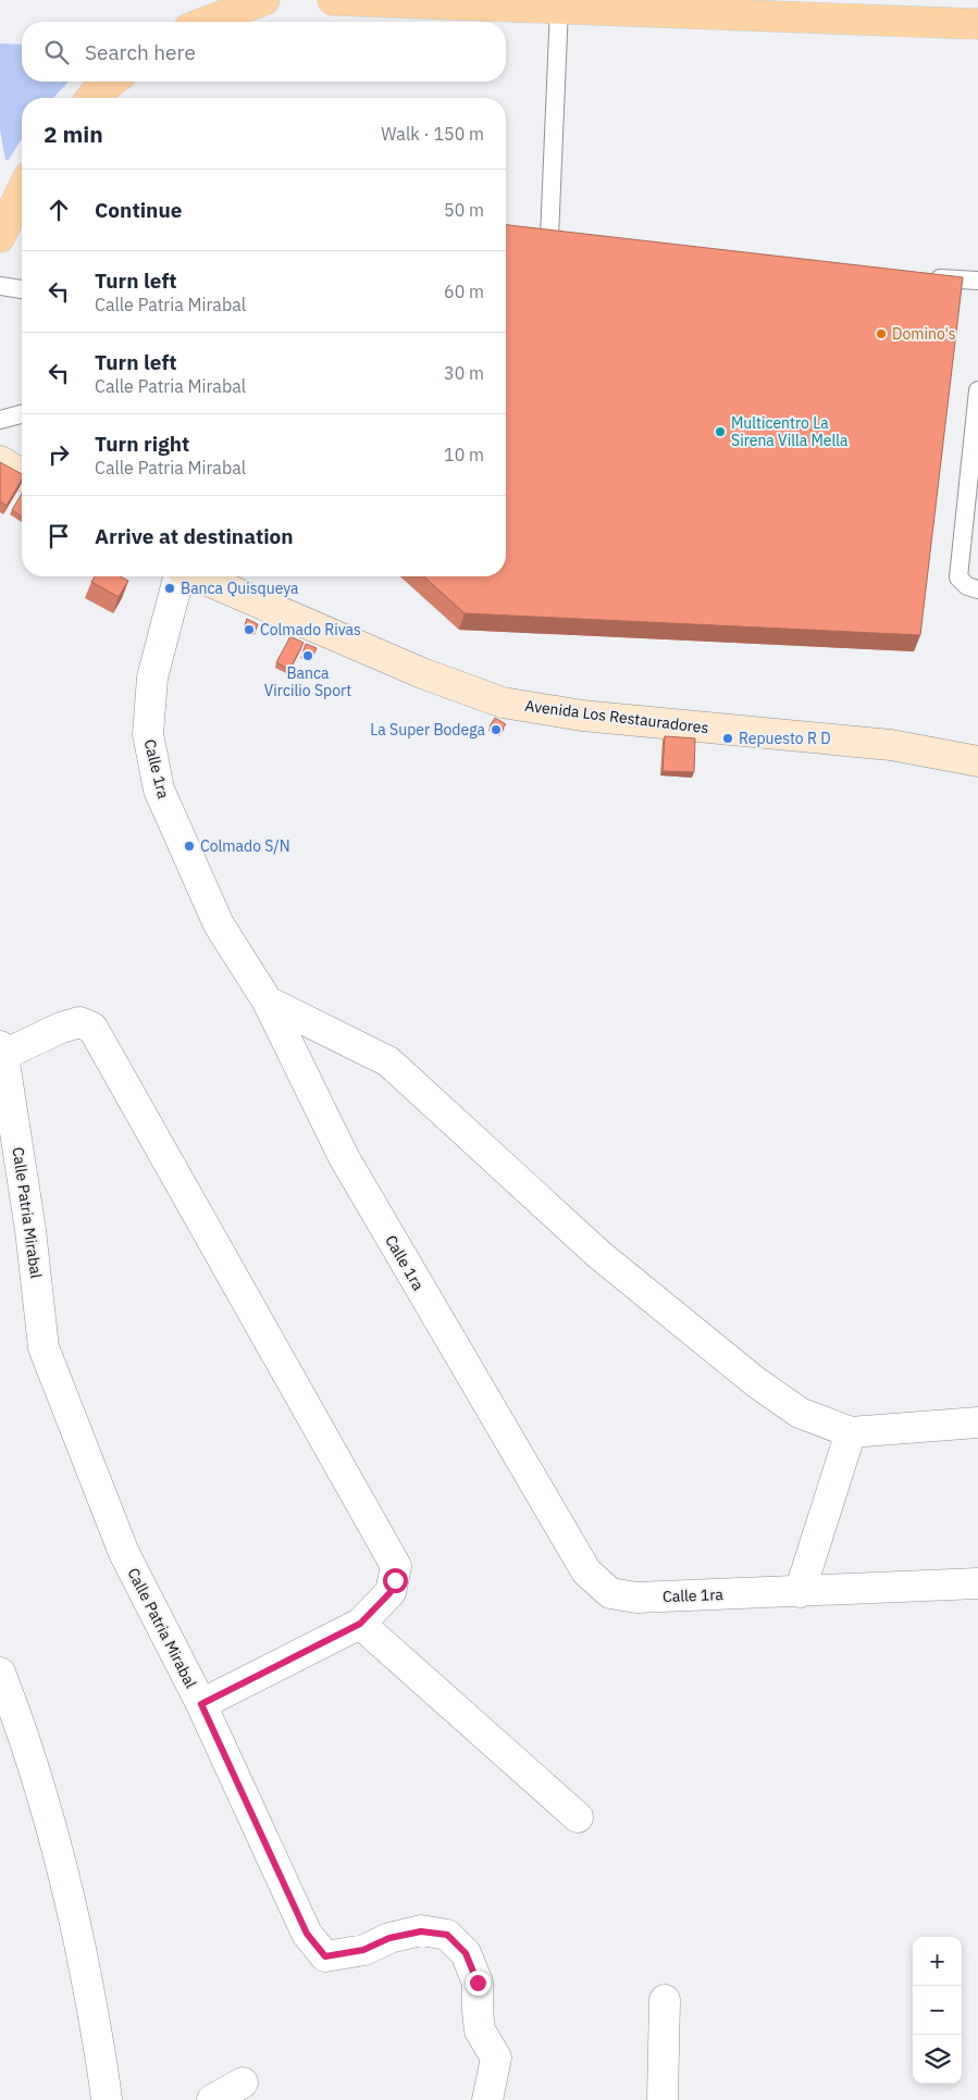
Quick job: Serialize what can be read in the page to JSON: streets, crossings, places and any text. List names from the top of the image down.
{
  "streets": {
    "street": ["Avenida Los Restauradores", "Calle 1ra", "Calle Patria Mirabal"]
  },
  "places": [
    "Domino's",
    "Multicentro La Sirena Villa Mella",
    "Banca Quisqueya",
    "Colmado Rivas",
    "Banca Vircilio Sport",
    "La Super Bodega",
    "Repuesto R D",
    "Colmado S/N"
  ],
  "page": {
    "search": "Search here",
    "heading": ["2 min", "Walk · 150 m"],
    "list": [
      ["Continue", "50 m"],
      ["Turn left", "Calle Patria Mirabal", "60 m"],
      ["Turn left", "Calle Patria Mirabal", "30 m"],
      ["Turn right", "Calle Patria Mirabal", "10 m"],
      "Arrive at destination"
    ],
    "map_buttons": ["+", "−"]
  }
}
